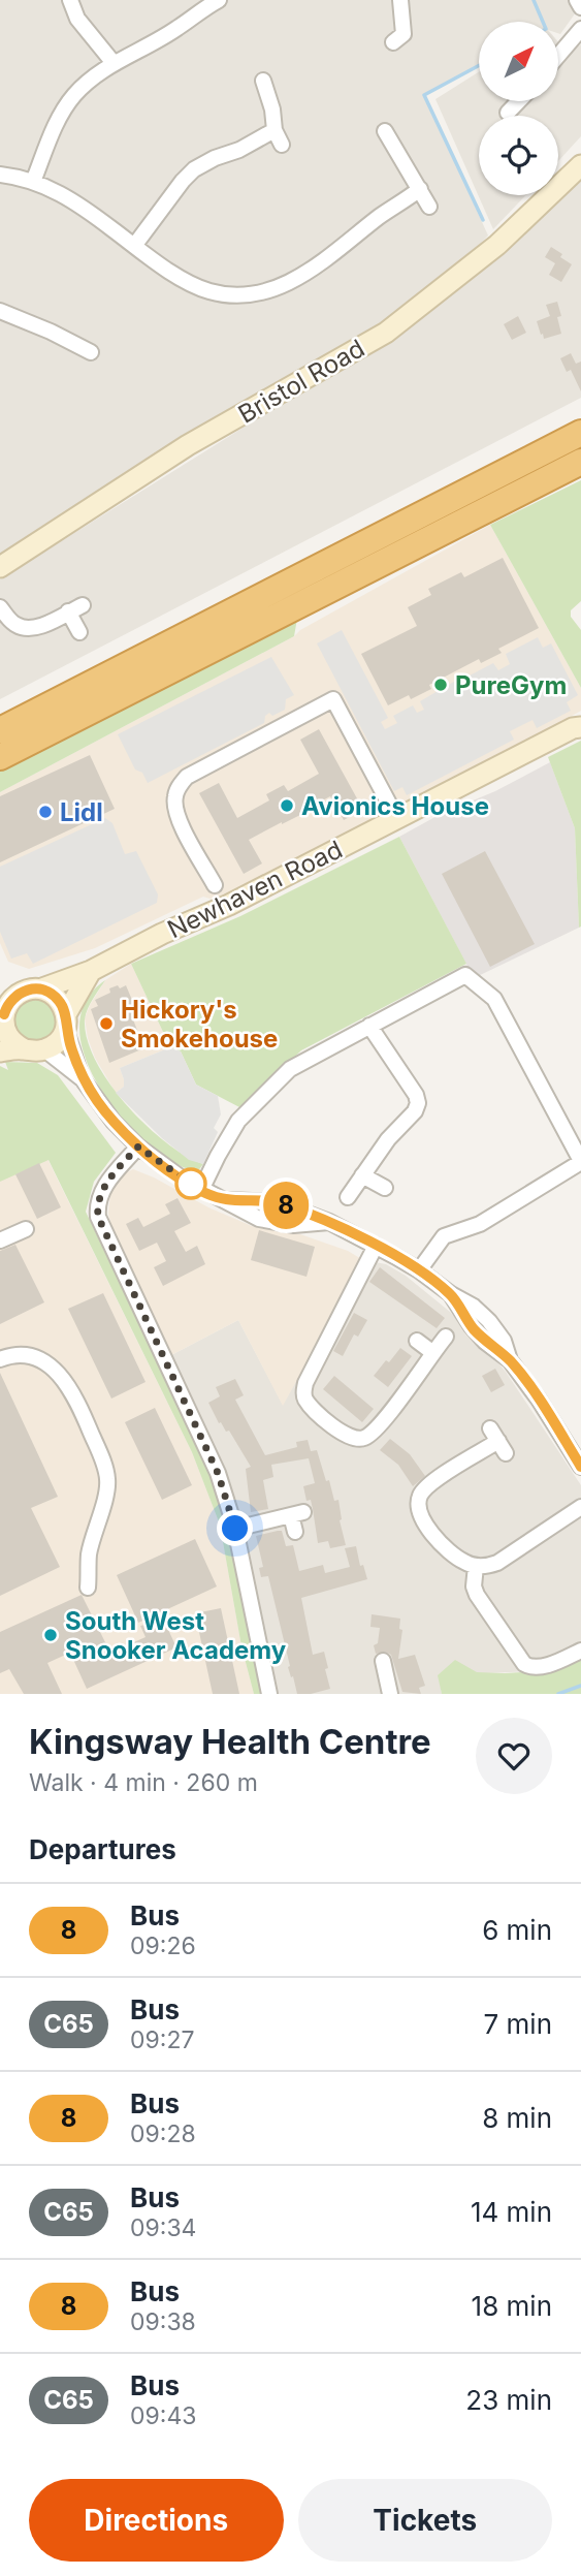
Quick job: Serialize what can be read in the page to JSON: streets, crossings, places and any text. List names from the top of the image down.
{
  "streets": {
    "street": ["Bristol Road", "Newhaven Road"]
  },
  "places": [
    "PureGym",
    "Avionics House",
    "Lidl",
    "Hickory's Smokehouse",
    "South West Snooker Academy"
  ],
  "lines": ["bus line 8"],
  "north": "top right",
  "page": {
    "on_map": "8",
    "heading": [
      ["Kingsway Health Centre", "Walk · 4 min · 260 m"],
      "Departures"
    ],
    "list": [
      {
        "mark": "8",
        "name": "Bus",
        "note": "09:26",
        "value": "6 min"
      },
      {
        "mark": "C65",
        "name": "Bus",
        "note": "09:27",
        "value": "7 min"
      },
      {
        "mark": "8",
        "name": "Bus",
        "note": "09:28",
        "value": "8 min"
      },
      {
        "mark": "C65",
        "name": "Bus",
        "note": "09:34",
        "value": "14 min"
      },
      {
        "mark": "8",
        "name": "Bus",
        "note": "09:38",
        "value": "18 min"
      },
      {
        "mark": "C65",
        "name": "Bus",
        "note": "09:43",
        "value": "23 min"
      }
    ],
    "buttons": ["Directions", "Tickets"]
  }
}
